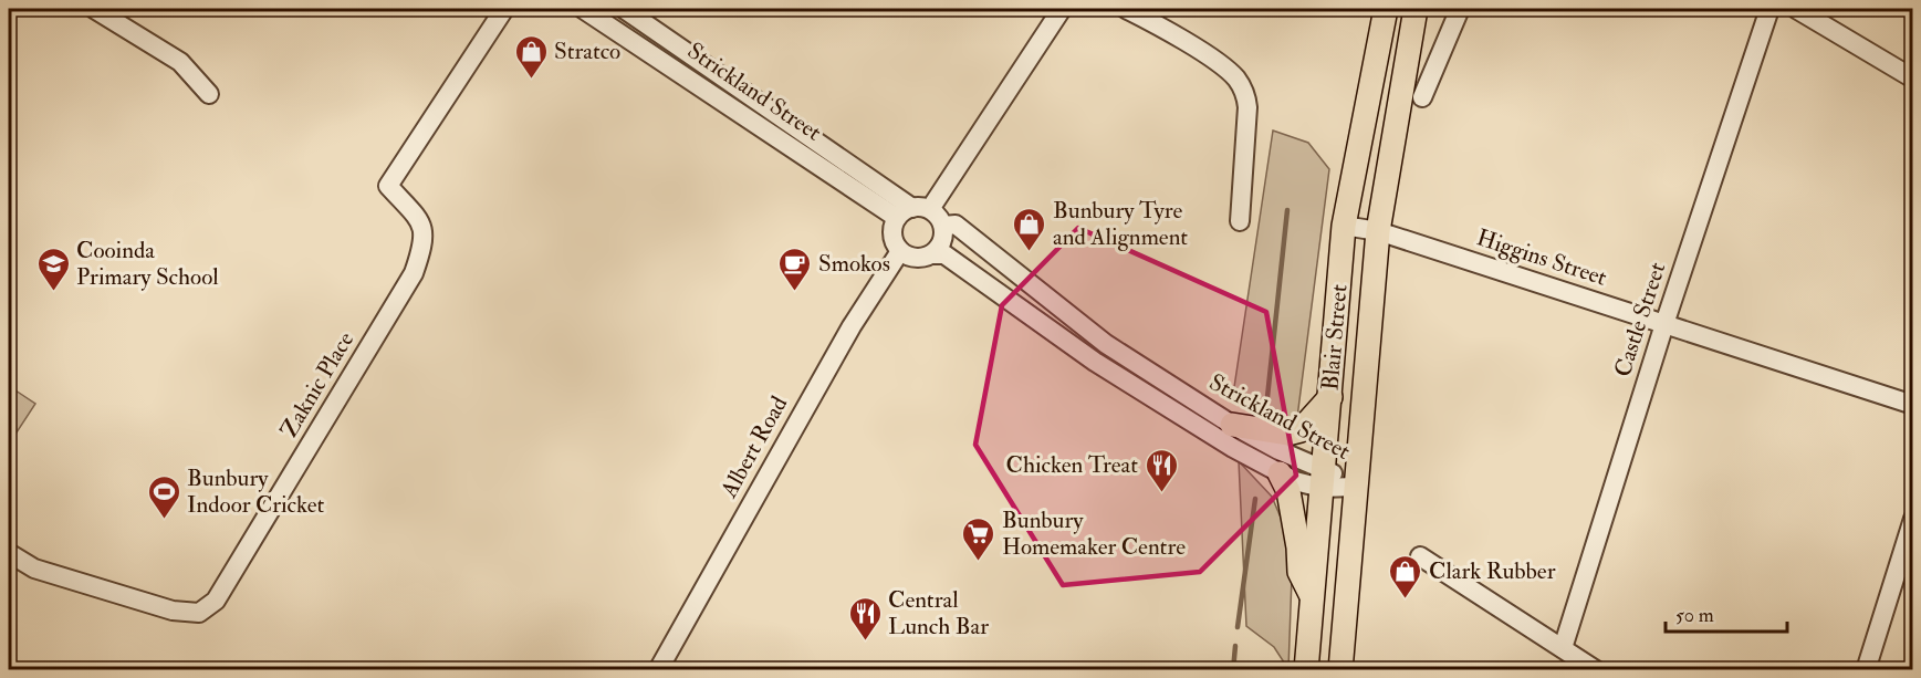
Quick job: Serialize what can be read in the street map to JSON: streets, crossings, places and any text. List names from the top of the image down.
{
  "streets": {
    "main road": ["Blair Street"],
    "street": [
      "Strickland Street",
      "Higgins Street",
      "Castle Street",
      "Zaknic Place",
      "Albert Road"
    ]
  },
  "crossings": [
    ["Strickland Street", "Blair Street"],
    ["Strickland Street", "Albert Road"],
    ["Higgins Street", "Castle Street"],
    ["Higgins Street", "Blair Street"]
  ],
  "places": {
    "shop": ["Stratco", "Bunbury Tyre and Alignment", "Clark Rubber"],
    "school or university": ["Cooinda Primary School"],
    "cafe": ["Smokos"],
    "restaurant": ["Chicken Treat", "Central Lunch Bar"],
    "sports": ["Bunbury Indoor Cricket"],
    "supermarket": ["Bunbury Homemaker Centre"]
  },
  "scale_bar": "50 m"
}
